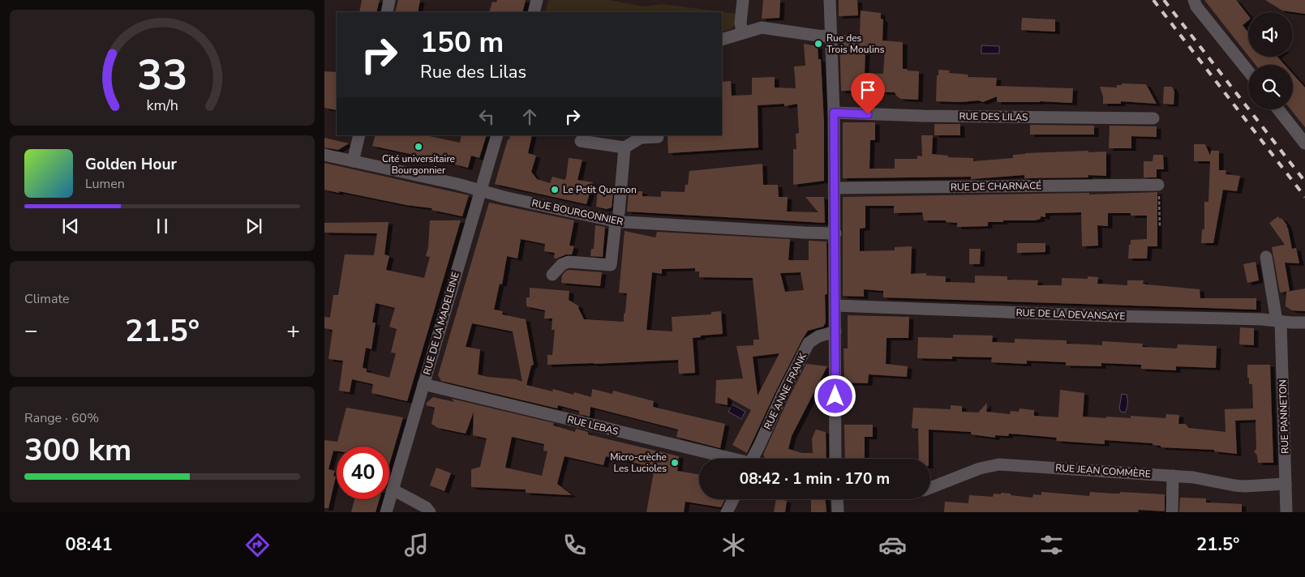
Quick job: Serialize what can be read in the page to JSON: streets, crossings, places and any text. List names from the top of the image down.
{
  "streets": {
    "street": [
      "RUE DES LILAS",
      "RUE DE CHARNACÉ",
      "RUE BOURGONNIER",
      "RUE DE LA DEVANSAYE",
      "RUE DE LA MADELEINE",
      "RUE ANNE FRANK",
      "RUE PANNETON",
      "RUE LEBAS",
      "RUE JEAN COMMÈRE"
    ]
  },
  "crossings": [
    ["RUE BOURGONNIER", "RUE DE LA MADELEINE"],
    ["RUE DE LA DEVANSAYE", "RUE PANNETON"],
    ["RUE DE LA MADELEINE", "RUE LEBAS"],
    ["RUE PANNETON", "RUE JEAN COMMÈRE"]
  ],
  "places": [
    "Rue des Trois Moulins",
    "Cité universitaire Bourgonnier",
    "Le Petit Quernon",
    "Micro-crèche Les Lucioles"
  ],
  "page": {
    "turn": ["150 m", "Rue des Lilas"],
    "song": ["Golden Hour", "Lumen"],
    "tile": [
      "Climate",
      ["Range · 60%", "300 km"]
    ],
    "heat": ["−", "21.5°", "+"],
    "limit": "40",
    "trip": "08:42 · 1 min · 170 m",
    "tabs": ["08:41", "21.5°"],
    "gauge": ["33", "km/h"]
  }
}
